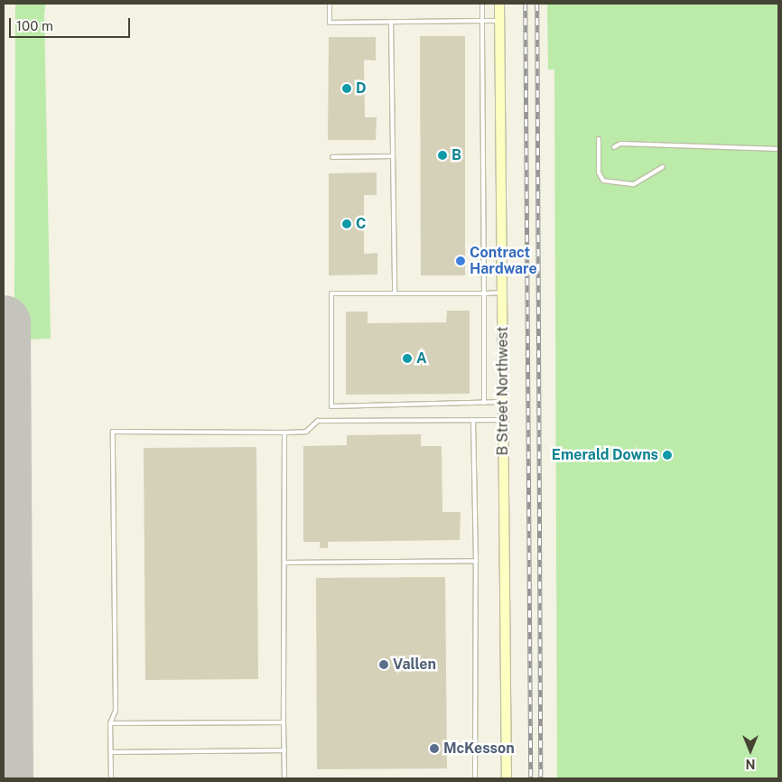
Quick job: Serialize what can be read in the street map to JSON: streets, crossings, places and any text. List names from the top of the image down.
{
  "streets": {
    "street": ["B Street Northwest"]
  },
  "places": [
    "D",
    "B",
    "C",
    "Contract Hardware",
    "A",
    "Emerald Downs",
    "Vallen",
    "McKesson"
  ],
  "scale_bar": "100 m",
  "north": "bottom"
}
